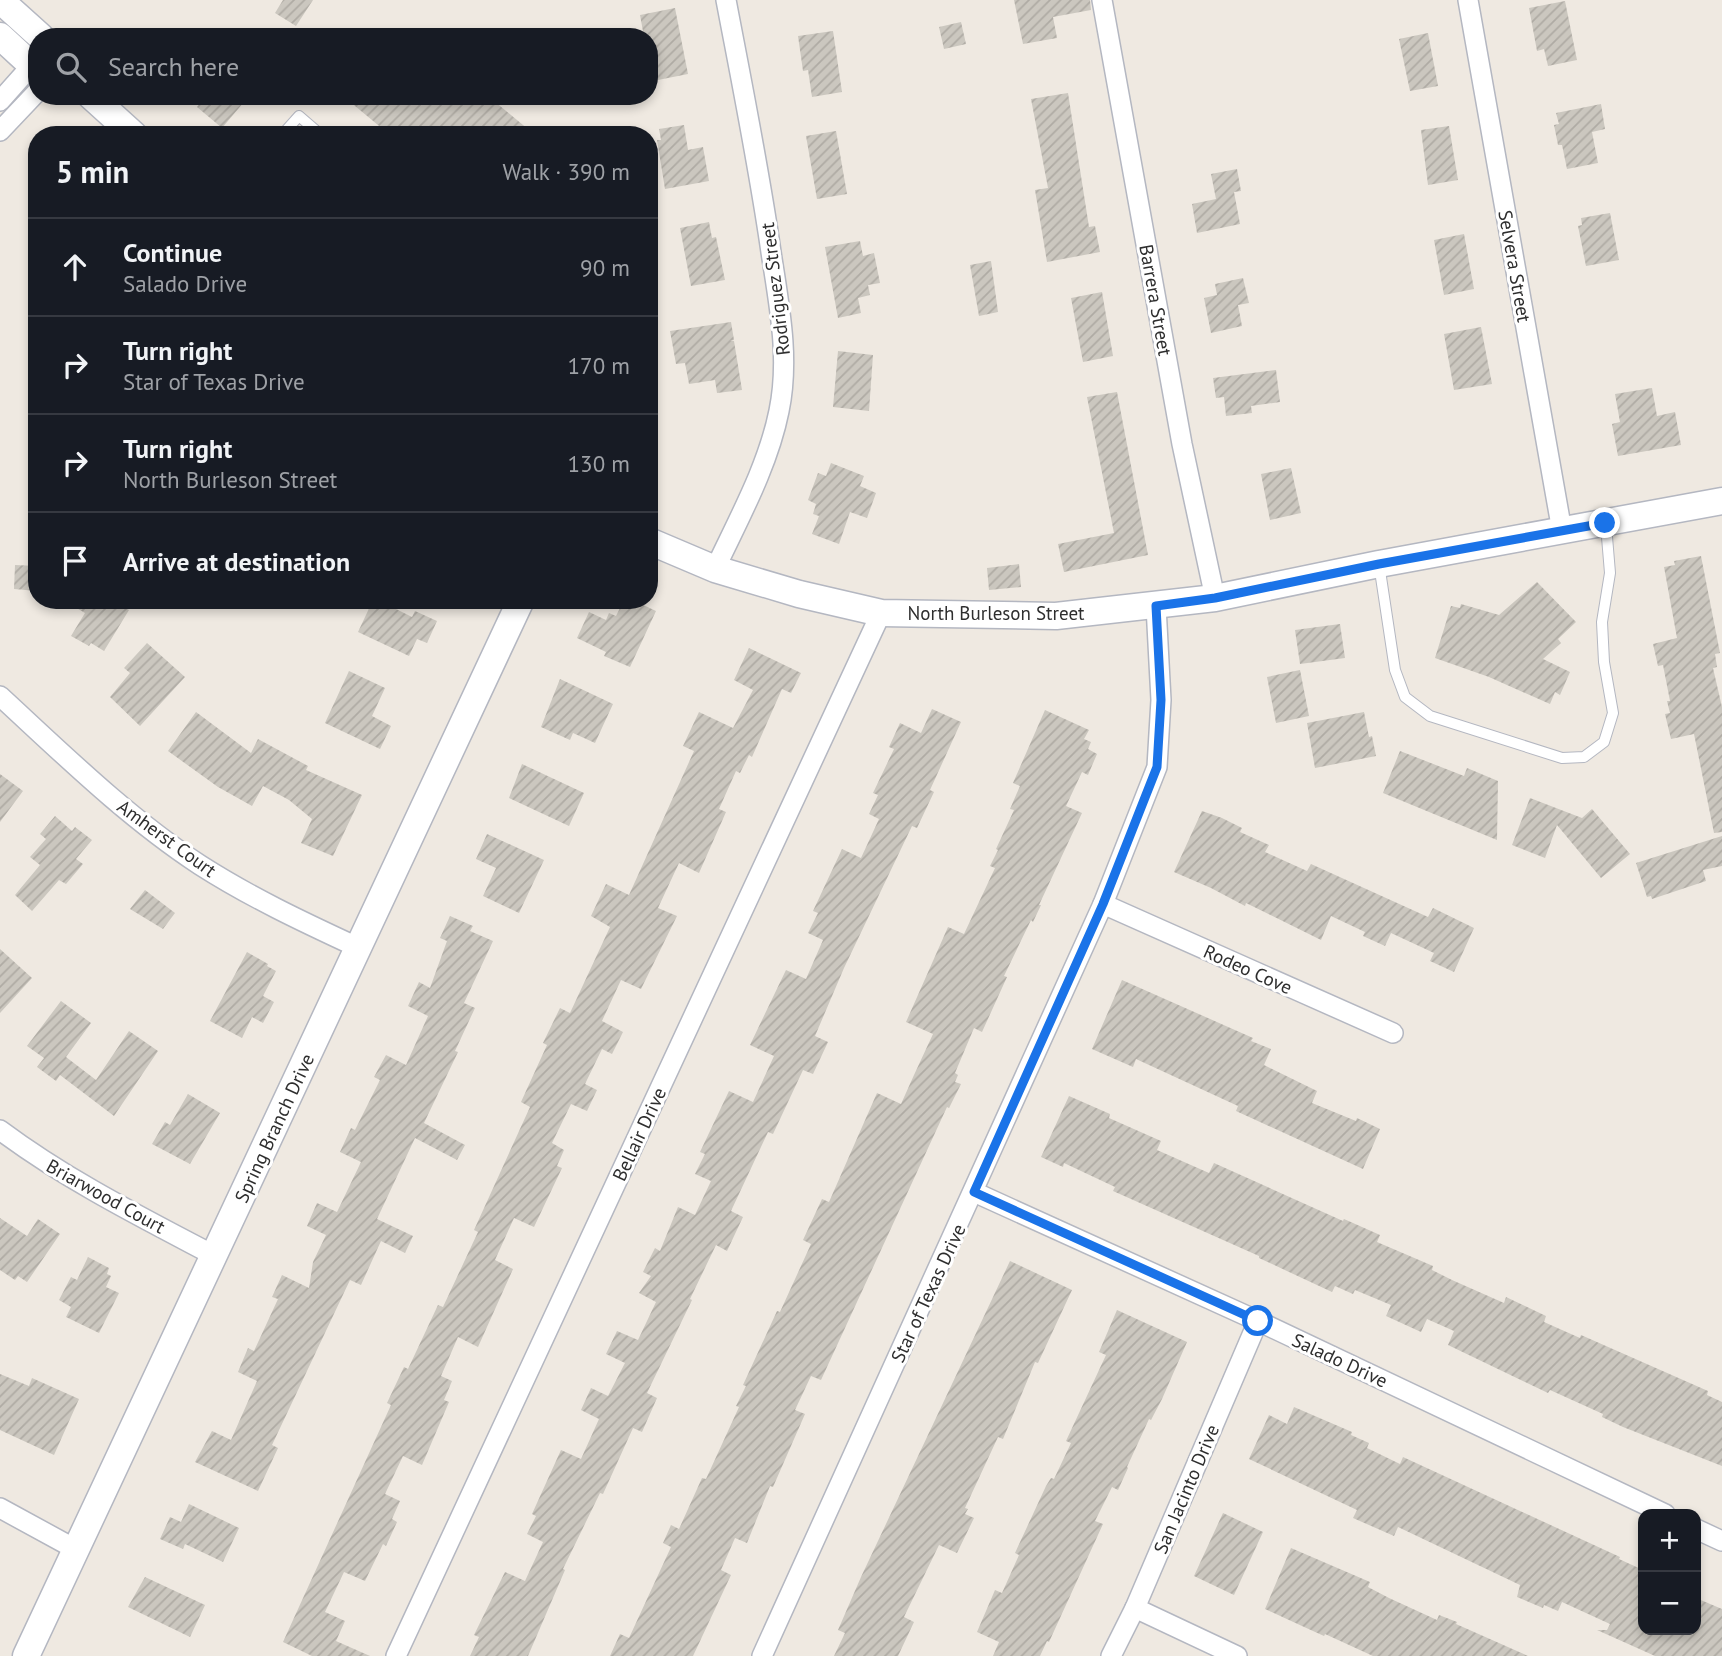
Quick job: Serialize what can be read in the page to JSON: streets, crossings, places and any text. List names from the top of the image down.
{
  "streets": {
    "street": [
      "Selvera Street",
      "Rodriguez Street",
      "Barrera Street",
      "North Burleson Street",
      "Amherst Court",
      "Rodeo Cove",
      "Spring Branch Drive",
      "Bellair Drive",
      "Briarwood Court",
      "Star of Texas Drive",
      "Salado Drive",
      "San Jacinto Drive"
    ]
  },
  "crossings": [
    ["Selvera Street", "North Burleson Street"],
    ["Rodriguez Street", "North Burleson Street"],
    ["Barrera Street", "North Burleson Street"],
    ["North Burleson Street", "Bellair Drive"],
    ["North Burleson Street", "Star of Texas Drive"],
    ["Amherst Court", "Spring Branch Drive"],
    ["Rodeo Cove", "Star of Texas Drive"],
    ["Spring Branch Drive", "Briarwood Court"],
    ["Star of Texas Drive", "Salado Drive"],
    ["Salado Drive", "San Jacinto Drive"]
  ],
  "page": {
    "search": "Search here",
    "heading": ["5 min", "Walk · 390 m"],
    "list": [
      ["Continue", "Salado Drive", "90 m"],
      ["Turn right", "Star of Texas Drive", "170 m"],
      ["Turn right", "North Burleson Street", "130 m"],
      "Arrive at destination"
    ],
    "map_buttons": ["+", "−"]
  }
}
